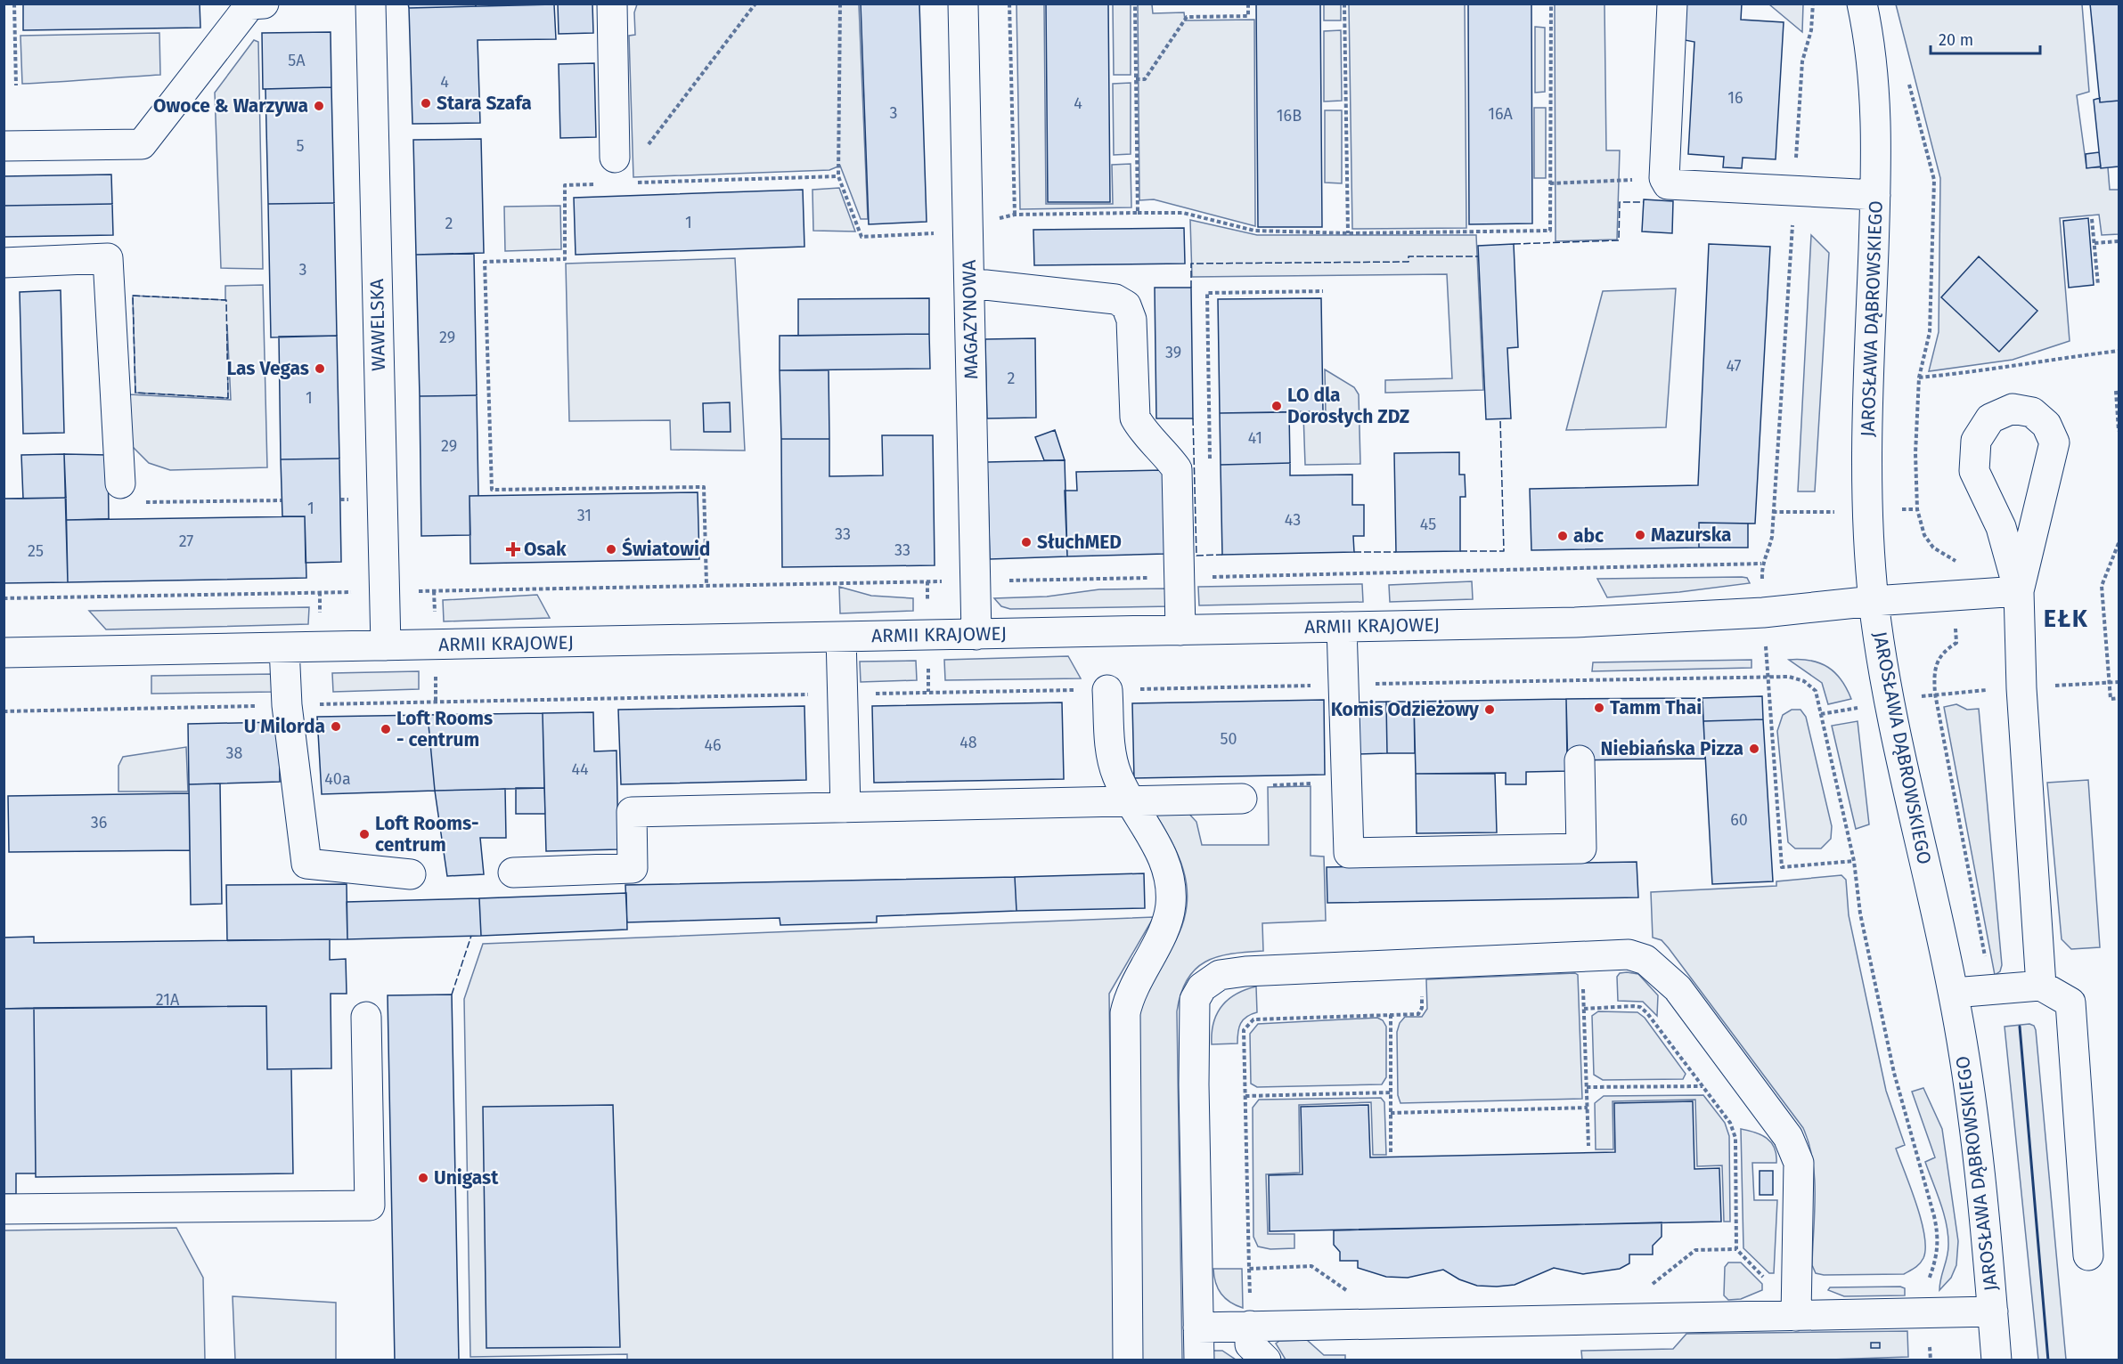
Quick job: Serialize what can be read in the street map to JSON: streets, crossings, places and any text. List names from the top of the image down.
{
  "streets": {
    "street": [
      "JAROSŁAWA DĄBROWSKIEGO",
      "MAGAZYNOWA",
      "WAWELSKA",
      "ARMII KRAJOWEJ"
    ]
  },
  "crossings": [
    ["JAROSŁAWA DĄBROWSKIEGO", "ARMII KRAJOWEJ"],
    ["MAGAZYNOWA", "ARMII KRAJOWEJ"],
    ["WAWELSKA", "ARMII KRAJOWEJ"]
  ],
  "districts": ["EŁK"],
  "places": {
    "other": [
      "Stara Szafa",
      "Owoce & Warzywa",
      "Las Vegas",
      "LO dla Dorosłych ZDZ",
      "Mazurska",
      "abc",
      "SłuchMED",
      "Światowid",
      "Tamm Thai",
      "Komis Odzieżowy",
      "U Milorda",
      "Loft Rooms - centrum",
      "Niebiańska Pizza",
      "Loft Rooms- centrum",
      "Unigast"
    ],
    "health": ["Osak"]
  },
  "house_numbers": [
    "5A",
    "4",
    "16",
    "4",
    "3",
    "16A",
    "16B",
    "5",
    "1",
    "2",
    "3",
    "29",
    "39",
    "47",
    "2",
    "1",
    "41",
    "29",
    "1",
    "31",
    "43",
    "45",
    "33",
    "27",
    "33",
    "25",
    "50",
    "48",
    "46",
    "38",
    "44",
    "40a",
    "60",
    "36",
    "21A"
  ],
  "scale_bar": "20 m"
}
